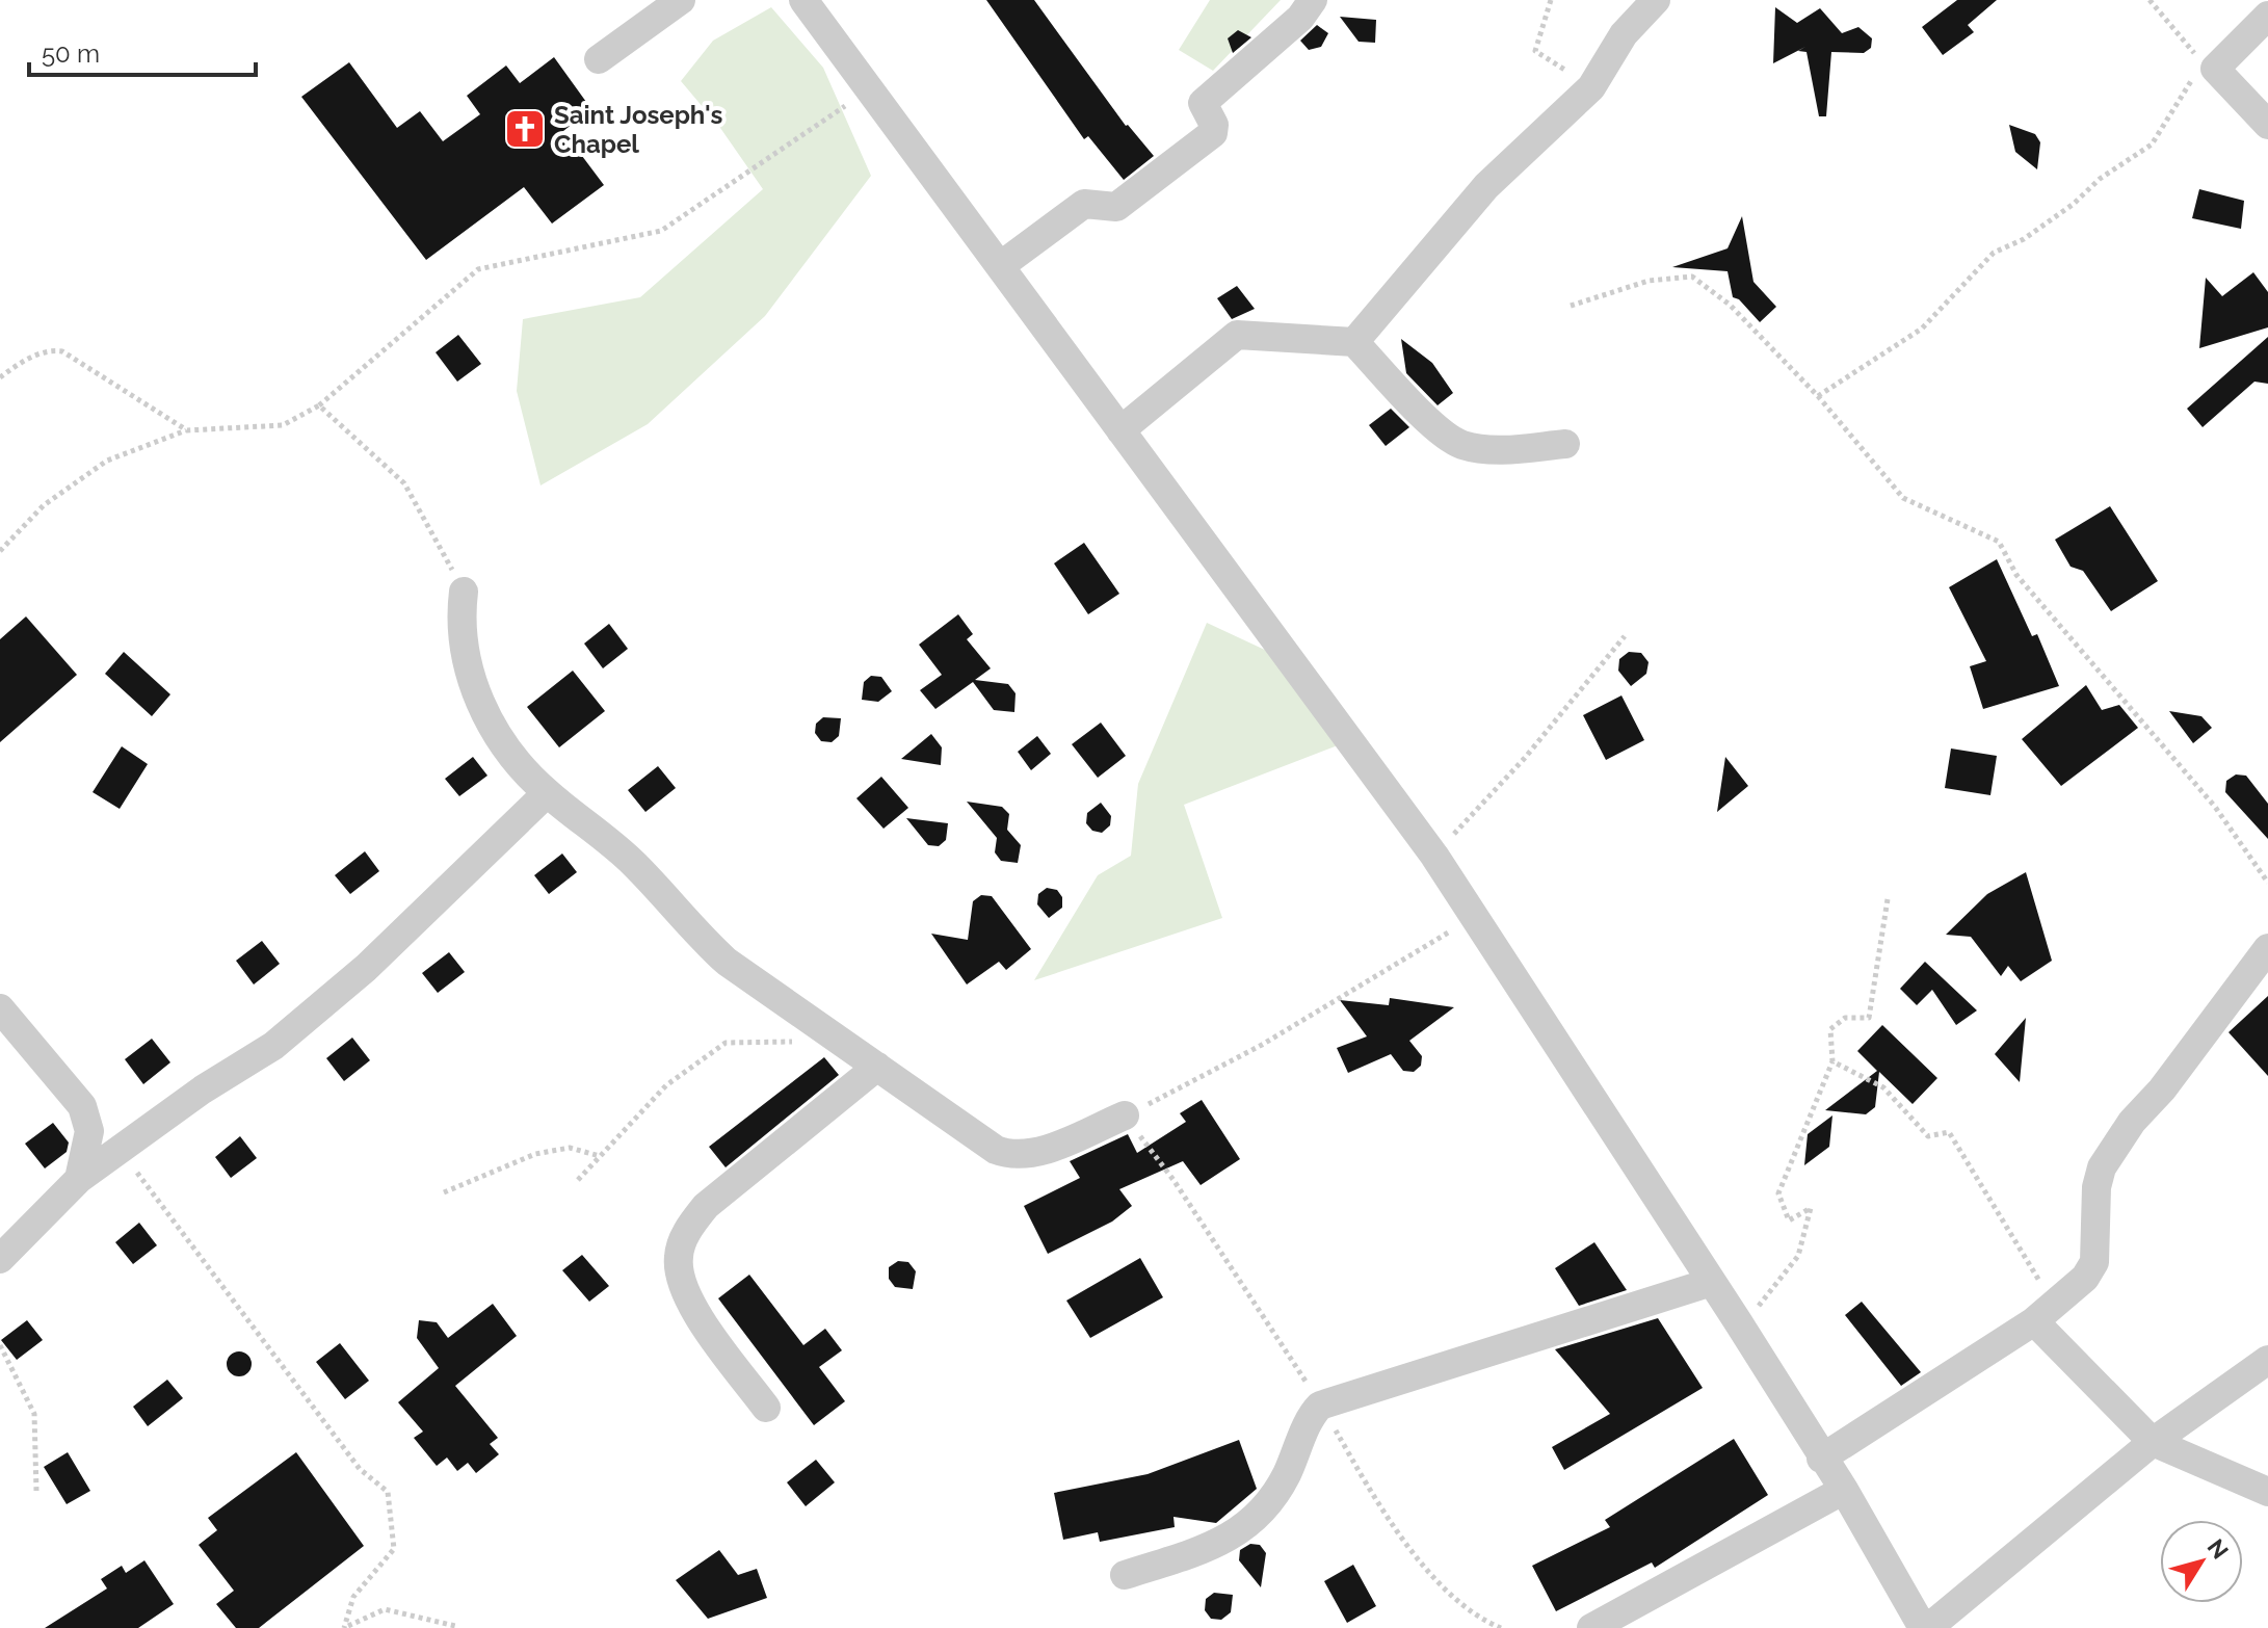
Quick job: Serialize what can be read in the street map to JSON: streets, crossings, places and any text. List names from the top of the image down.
{
  "places": {
    "church": ["Saint Joseph's Chapel"]
  },
  "scale_bar": "50 m",
  "north": "top right"
}
